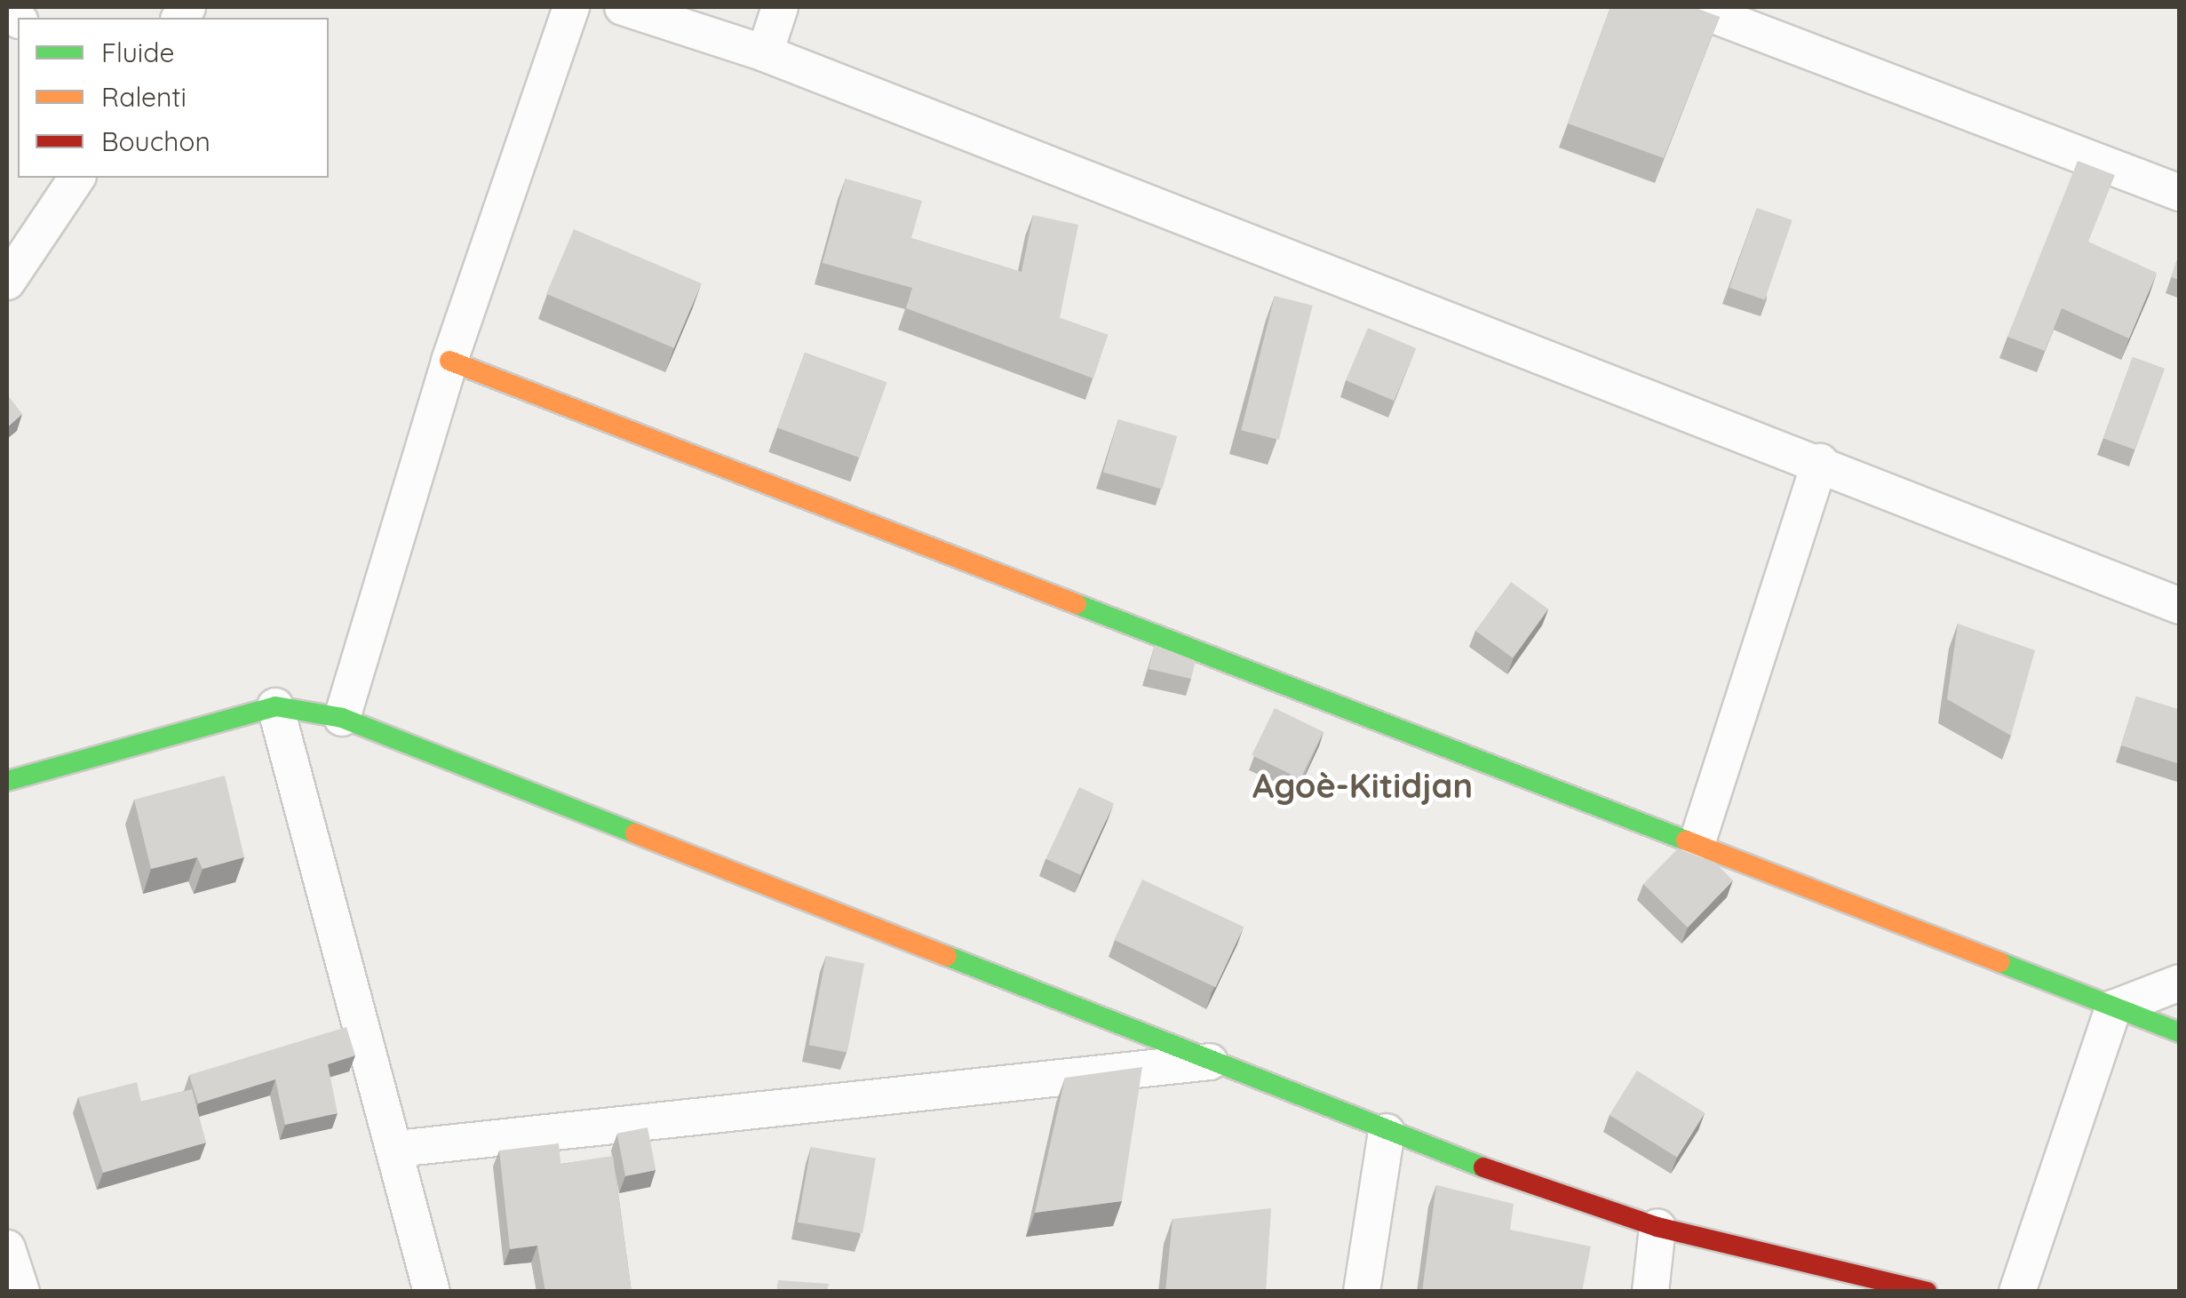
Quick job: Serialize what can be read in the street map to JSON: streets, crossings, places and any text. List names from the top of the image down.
{
  "districts": ["Agoè-Kitidjan"],
  "legend": ["Fluide", "Ralenti", "Bouchon"]
}
